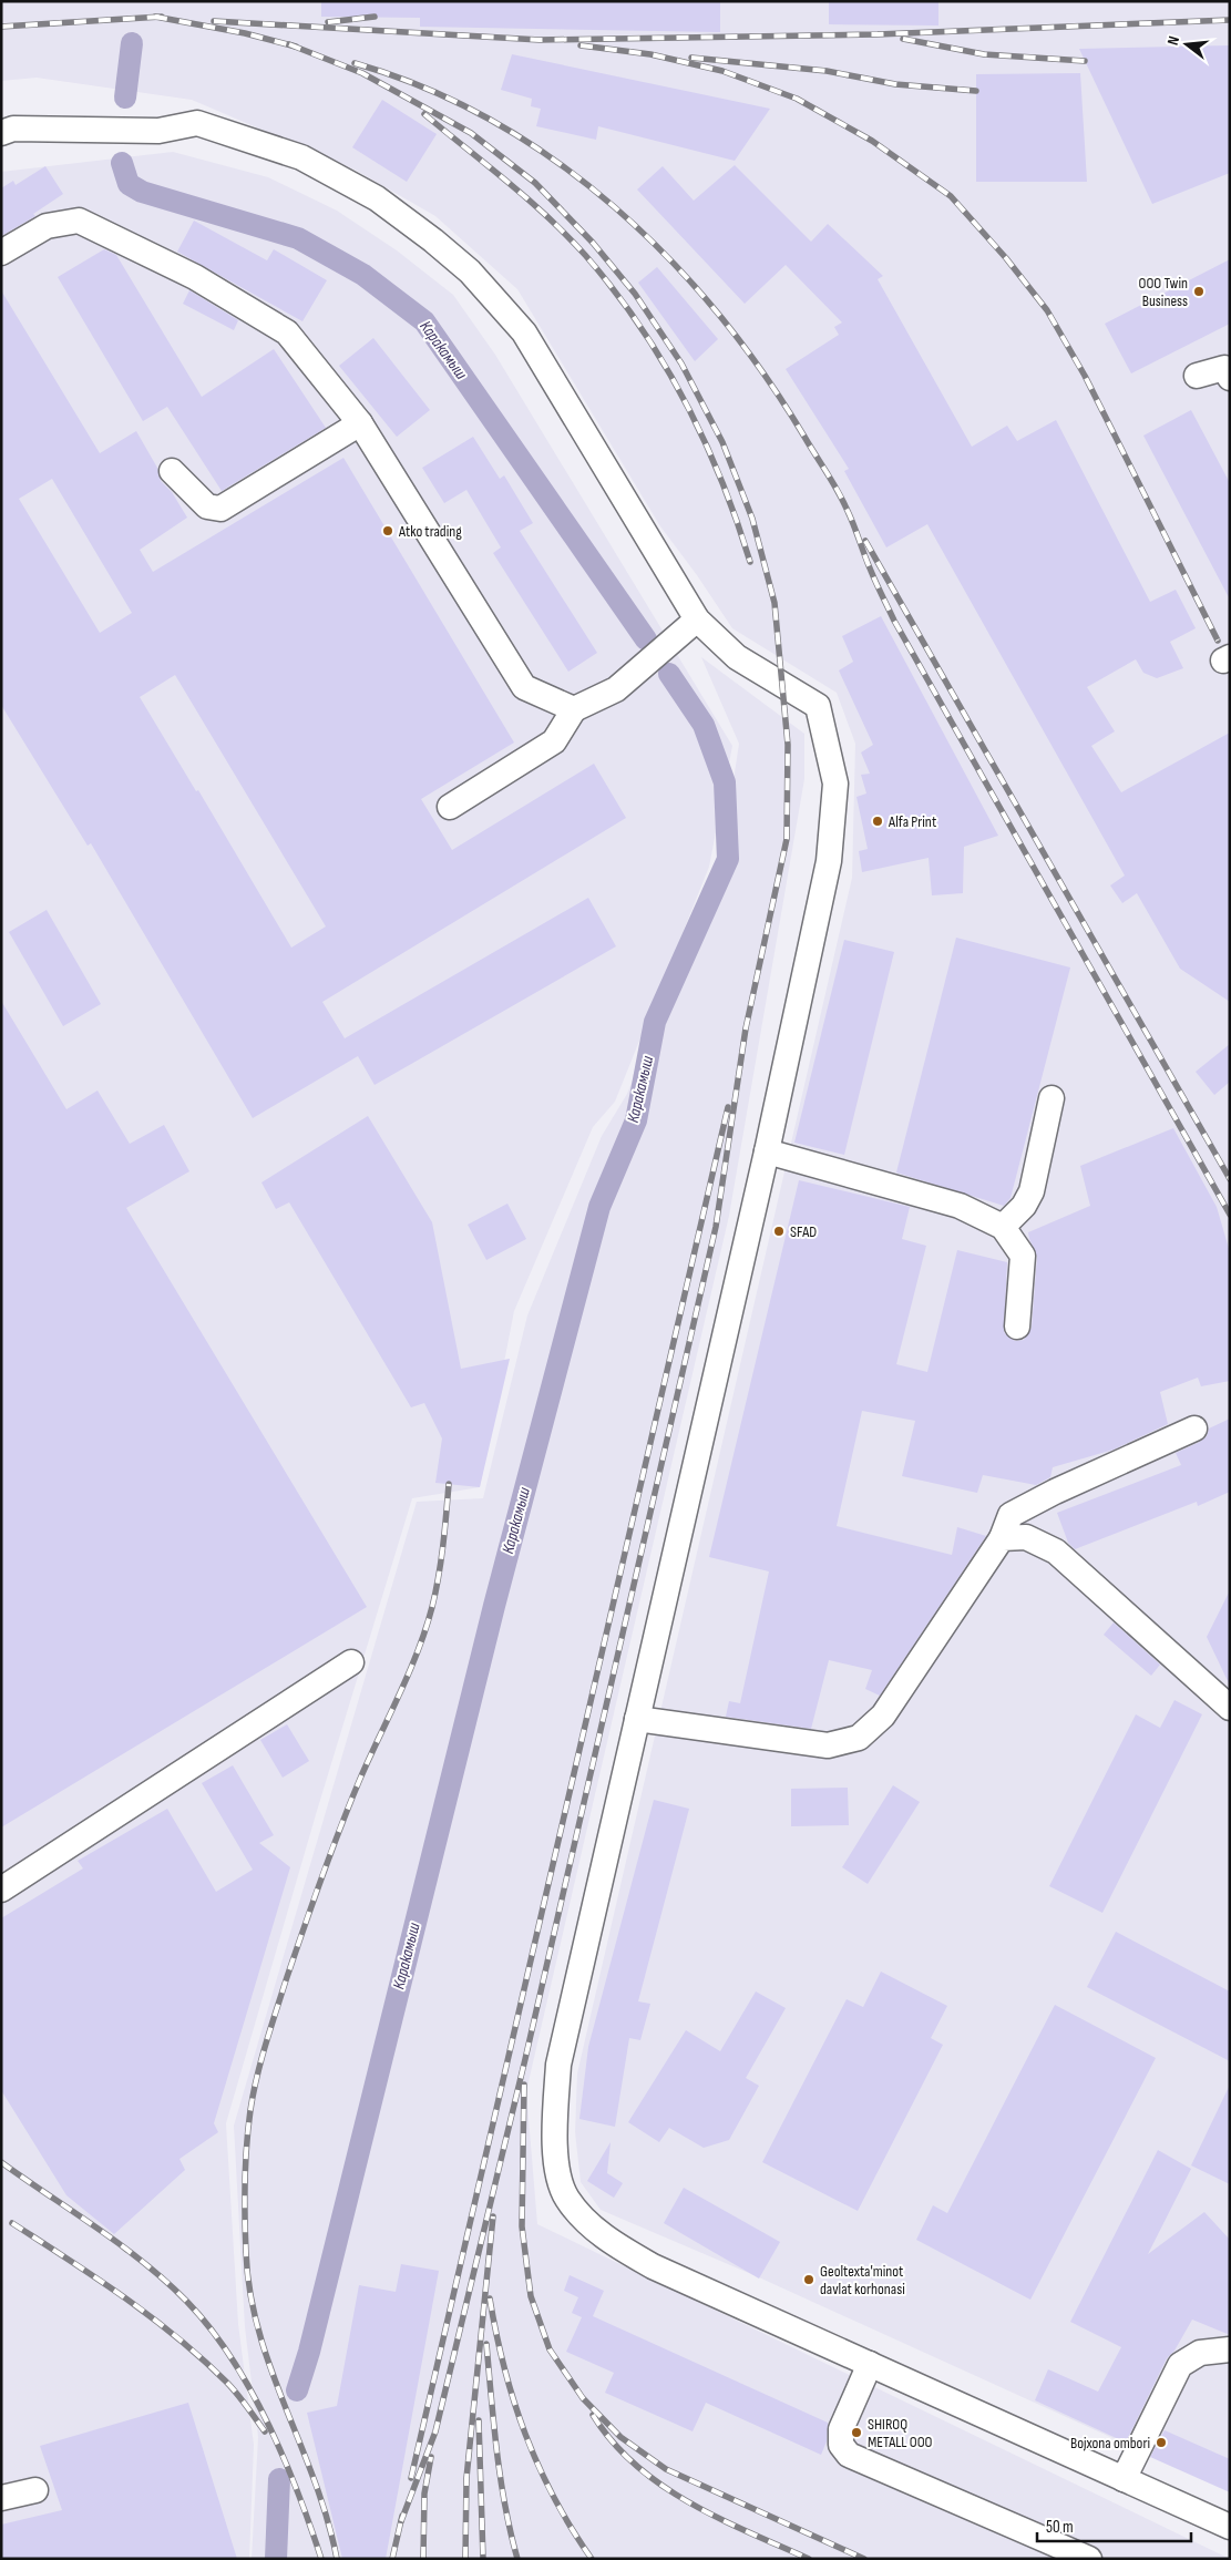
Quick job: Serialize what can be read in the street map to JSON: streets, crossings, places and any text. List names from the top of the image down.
{
  "water": ["Каракамыш"],
  "places": [
    "ООО Twin Business",
    "Atko trading",
    "Alfa Print",
    "SFAD",
    "Geoltexta'minot davlat korhonasi",
    "SHIROQ METALL ООО",
    "Bojxona ombori"
  ],
  "scale_bar": "50 m",
  "north": "left"
}
